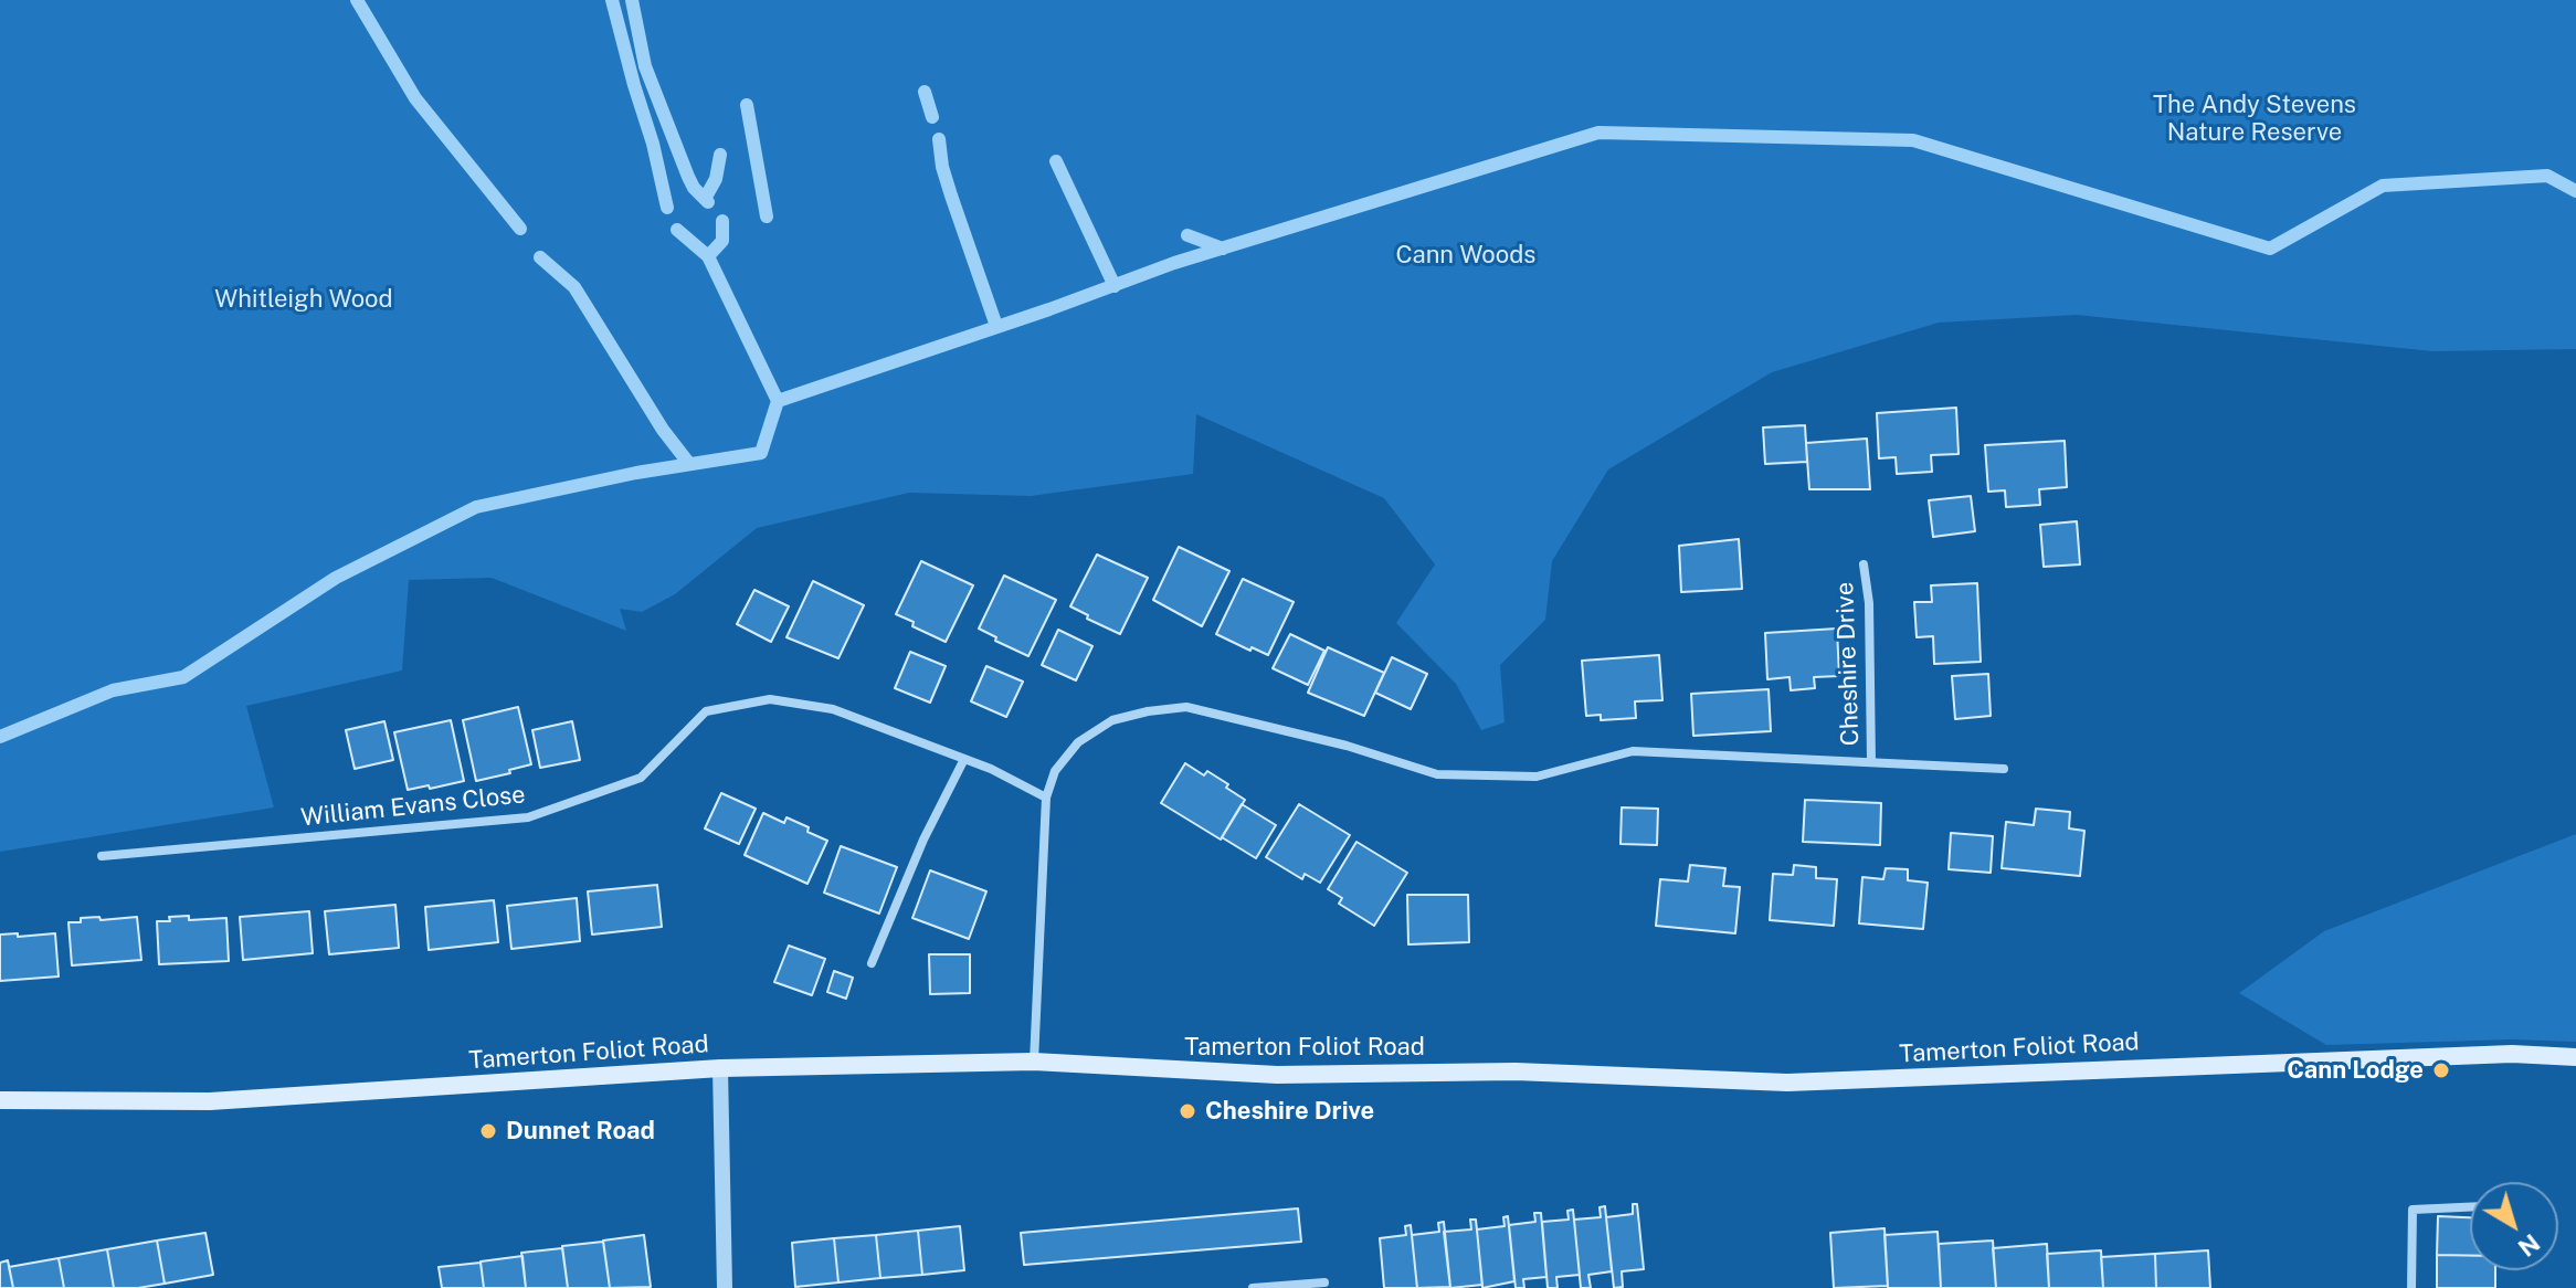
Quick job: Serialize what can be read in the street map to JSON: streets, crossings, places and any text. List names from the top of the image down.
{
  "streets": {
    "main road": ["Tamerton Foliot Road"],
    "street": ["Cheshire Drive", "William Evans Close"]
  },
  "crossings": [
    ["Cheshire Drive", "William Evans Close"],
    ["Cheshire Drive", "Tamerton Foliot Road"]
  ],
  "parks": ["The Andy Stevens Nature Reserve", "Cann Woods", "Whitleigh Wood"],
  "places": ["Cann Lodge", "Cheshire Drive", "Dunnet Road"],
  "north": "bottom right"
}
